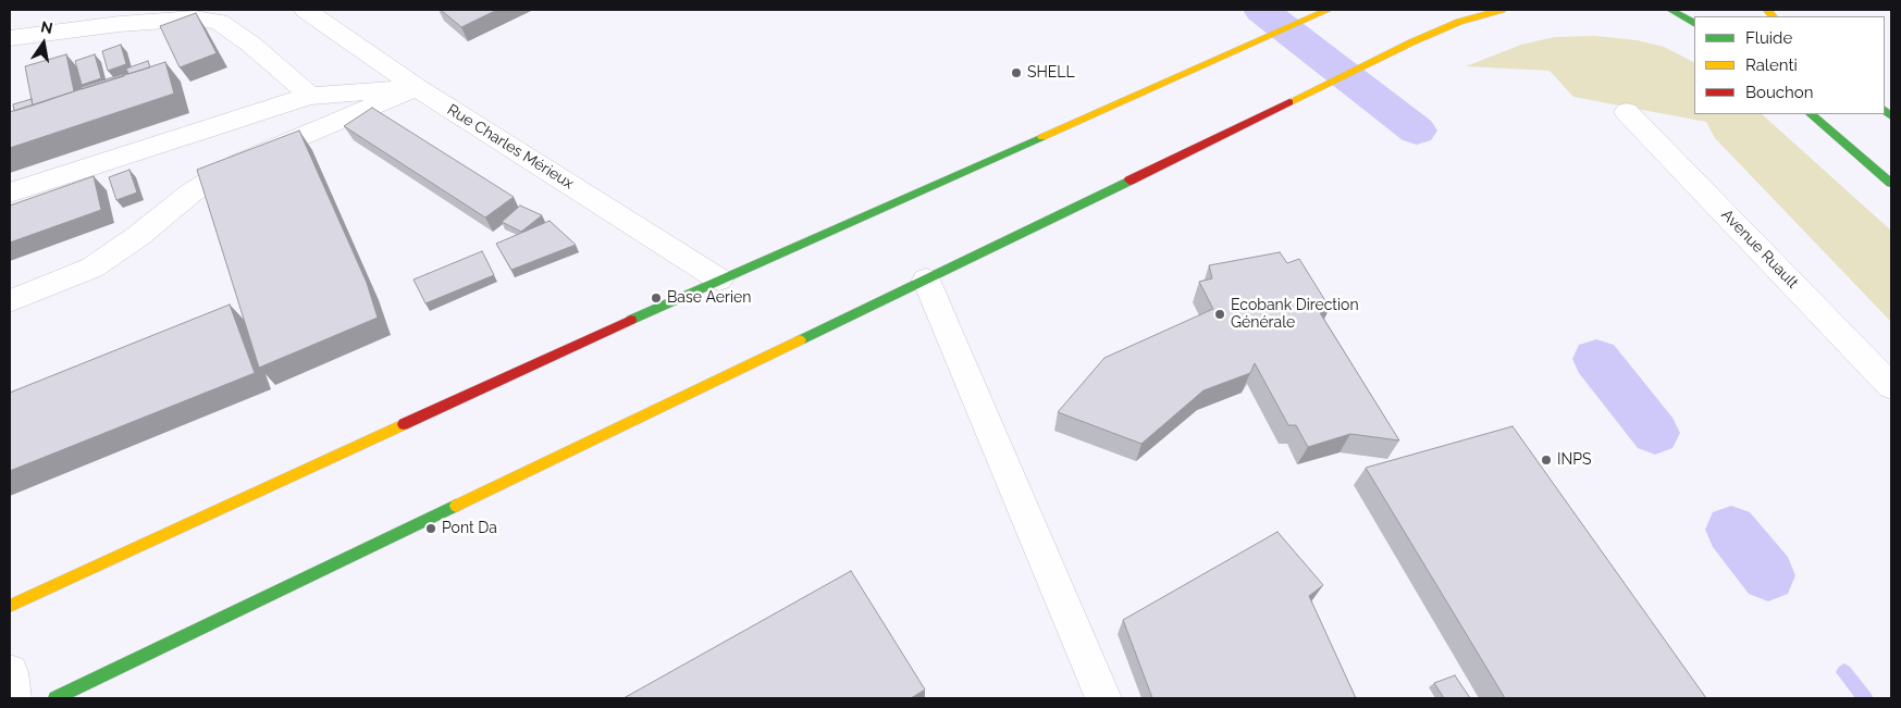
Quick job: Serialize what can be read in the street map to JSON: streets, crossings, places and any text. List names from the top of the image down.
{
  "streets": {
    "street": ["Rue Charles Mérieux", "Avenue Ruault"]
  },
  "places": [
    "SHELL",
    "Base Aerien",
    "Ecobank Direction Générale",
    "INPS",
    "Pont Da"
  ],
  "legend": ["Fluide", "Ralenti", "Bouchon"],
  "north": "top"
}
